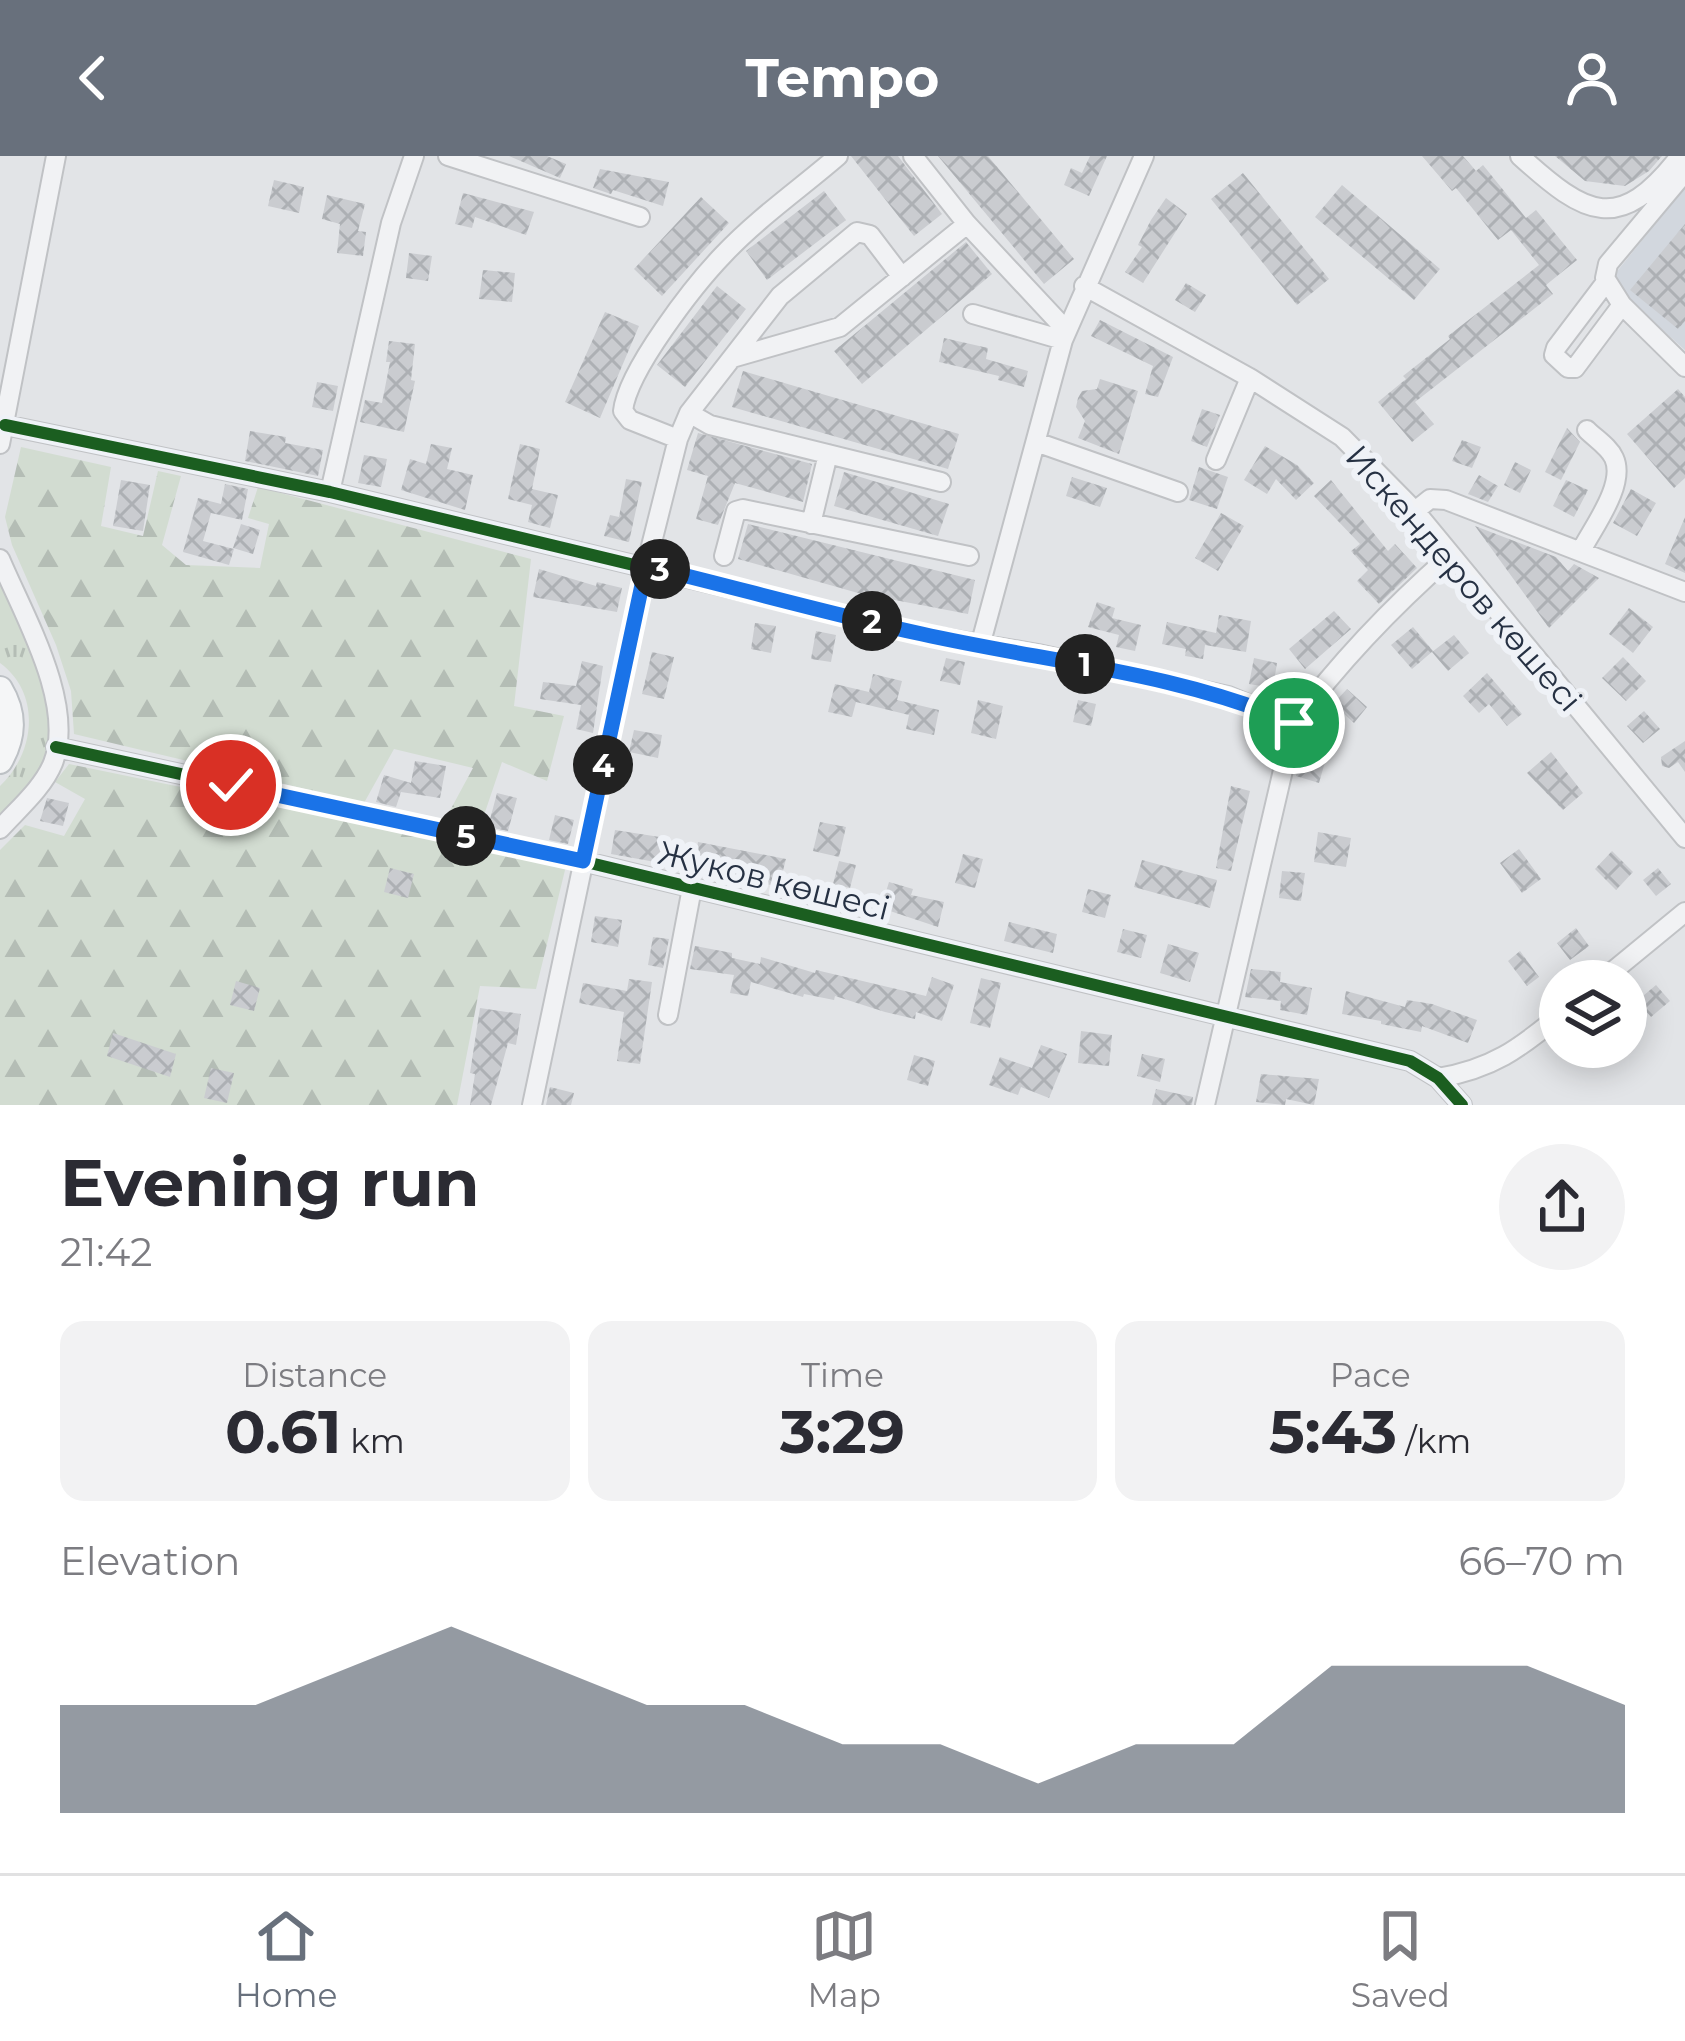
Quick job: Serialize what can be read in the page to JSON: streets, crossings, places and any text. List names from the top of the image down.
{
  "streets": {
    "street": ["Искендеров көшесі", "Жуков көшесі"]
  },
  "page": {
    "header": "Tempo",
    "pins": [
      "3",
      "2",
      "1",
      "4",
      "5"
    ],
    "heading": ["Evening run", "21:42"],
    "stats": [
      ["Distance", "0.61 km"],
      ["Time", "3:29"],
      ["Pace", "5:43 /km"]
    ],
    "chart": ["Elevation", "66–70 m"],
    "tabs": ["Home", "Map", "Saved"]
  }
}
